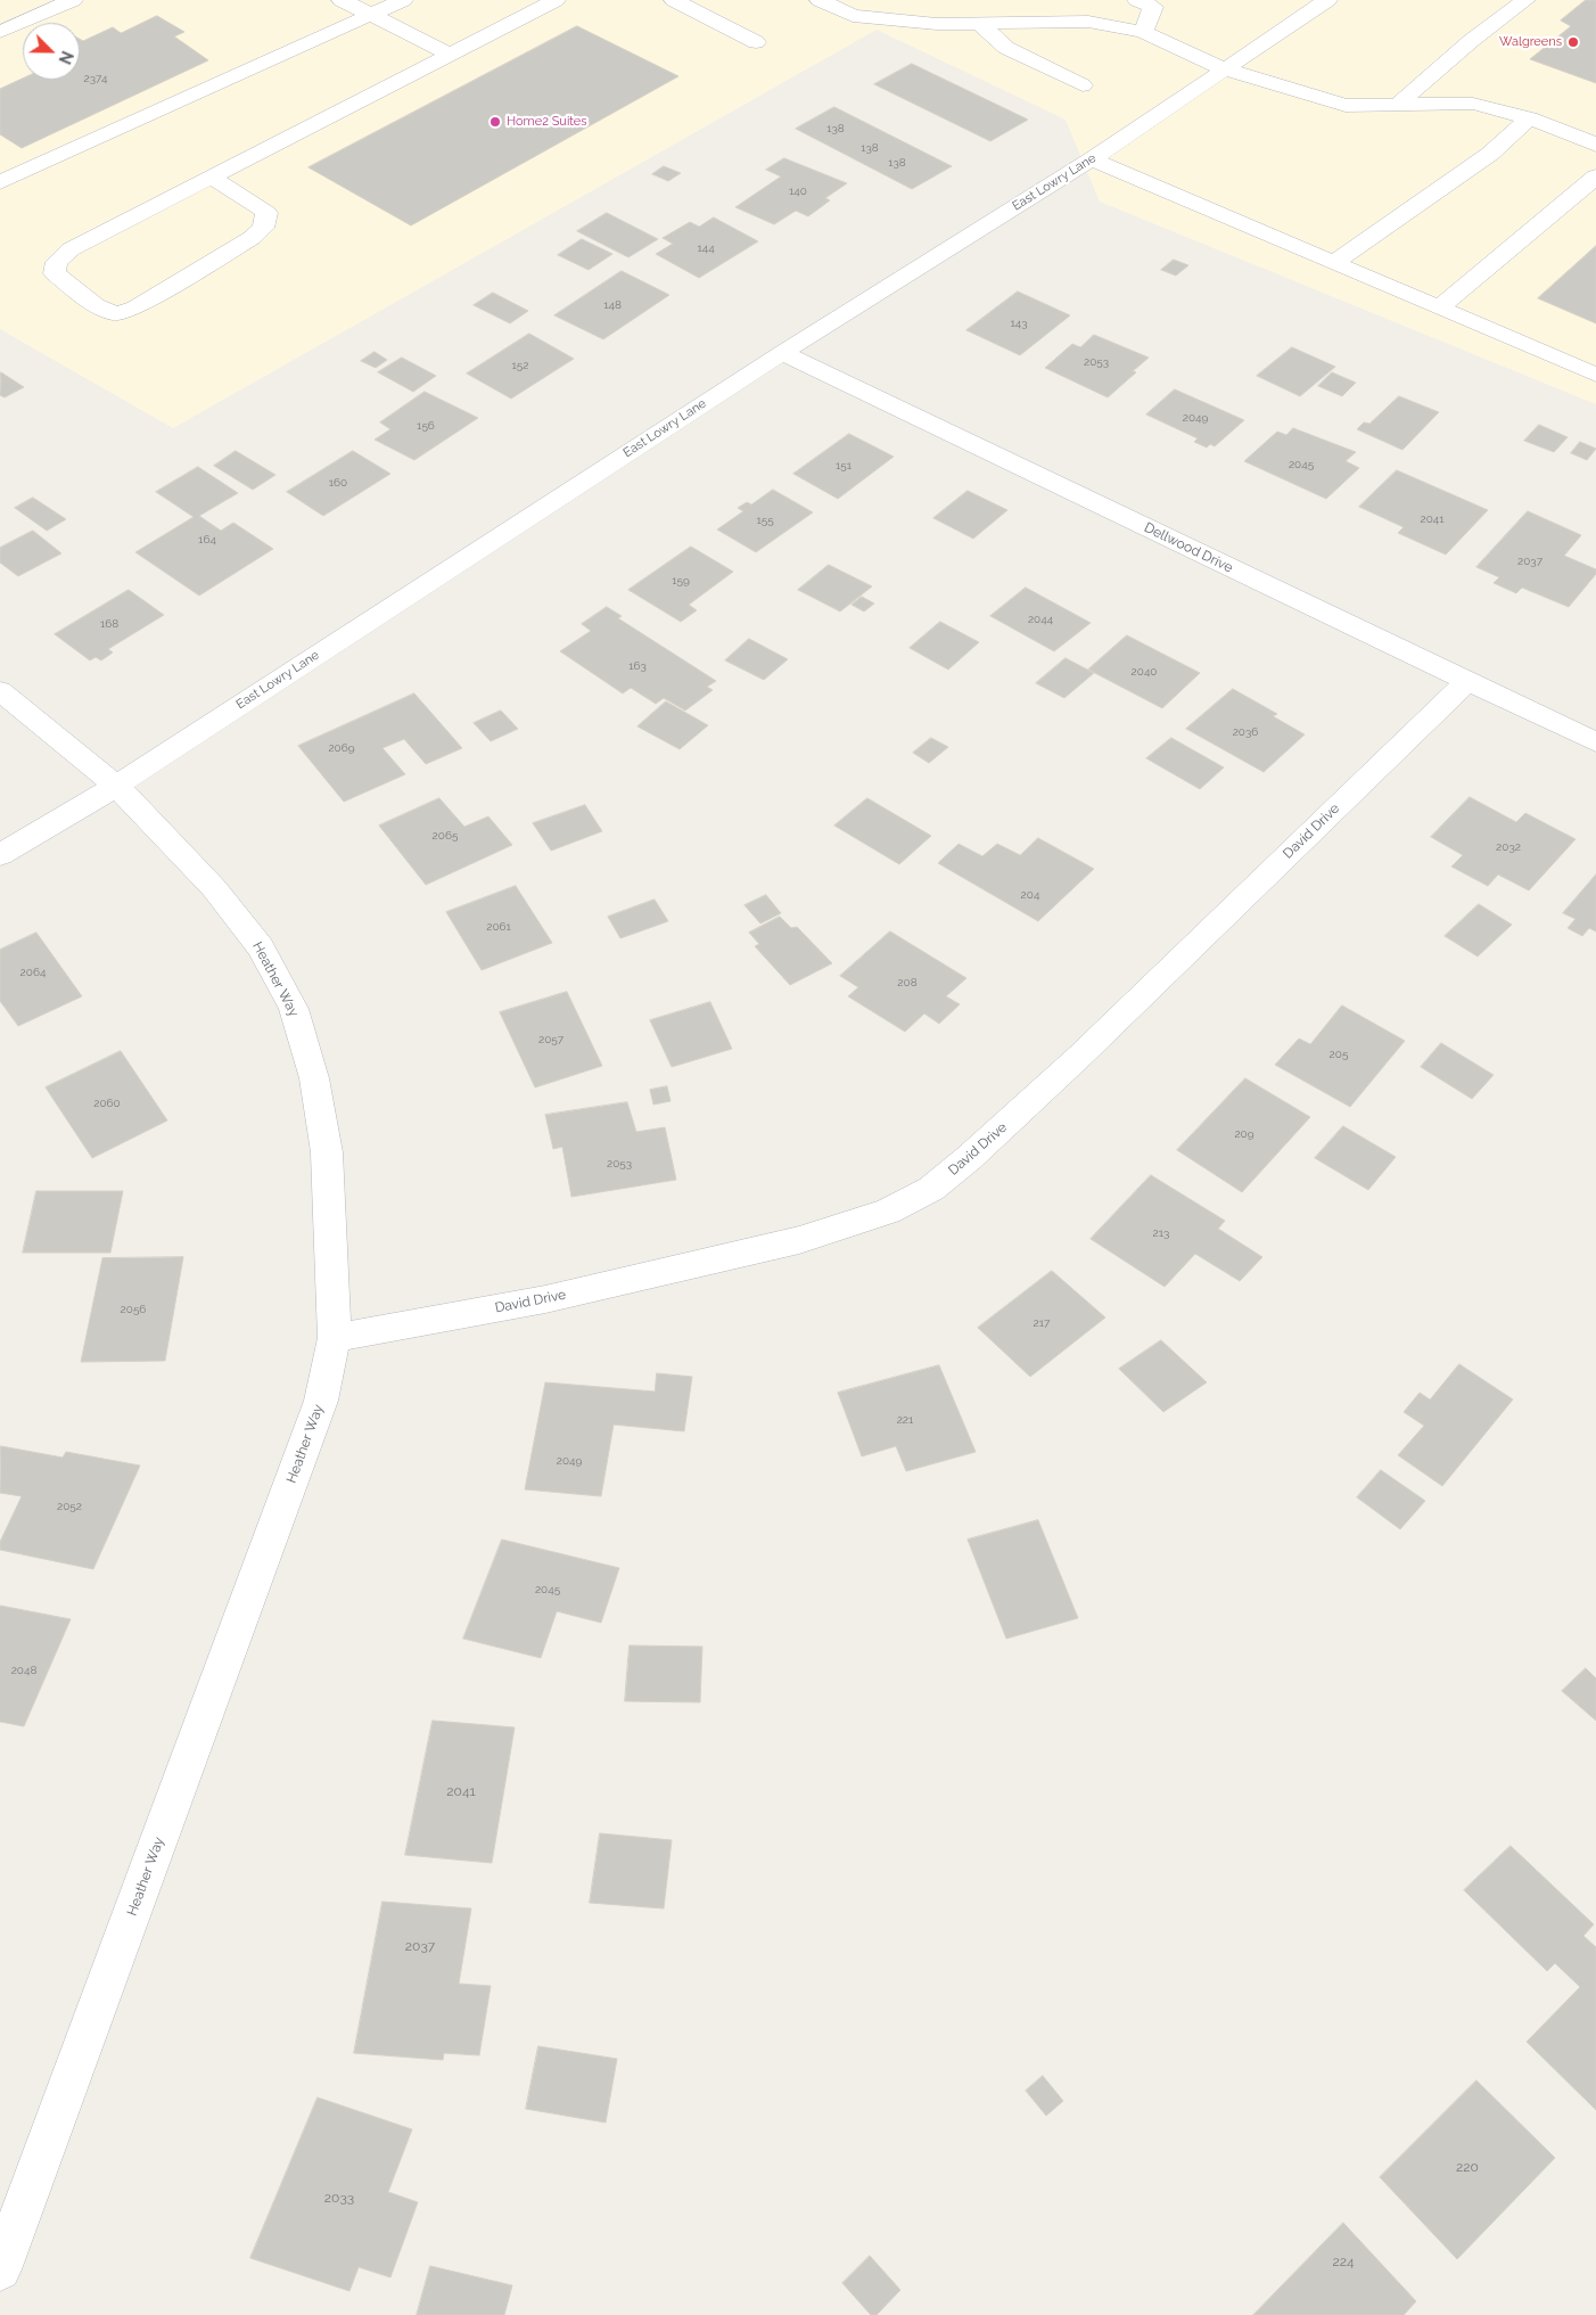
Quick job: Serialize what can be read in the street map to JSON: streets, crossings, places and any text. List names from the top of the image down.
{
  "streets": {
    "street": [
      "East Lowry Lane",
      "Dellwood Drive",
      "David Drive",
      "Heather Way"
    ]
  },
  "crossings": [
    ["East Lowry Lane", "Dellwood Drive"],
    ["East Lowry Lane", "Heather Way"],
    ["Dellwood Drive", "David Drive"],
    ["David Drive", "Heather Way"]
  ],
  "places": ["Walgreens", "Home2 Suites"],
  "house_numbers": [
    "2374",
    "138",
    "138",
    "138",
    "140",
    "144",
    "148",
    "143",
    "2053",
    "152",
    "2049",
    "156",
    "2045",
    "151",
    "160",
    "2041",
    "155",
    "164",
    "2037",
    "159",
    "2044",
    "168",
    "163",
    "2040",
    "2036",
    "2069",
    "2065",
    "2032",
    "204",
    "2061",
    "2064",
    "208",
    "2057",
    "205",
    "2060",
    "209",
    "2053",
    "213",
    "2056",
    "217",
    "221",
    "2049",
    "2052",
    "2045",
    "2048",
    "2041",
    "2037",
    "220",
    "2033",
    "224"
  ],
  "north": "bottom right"
}
